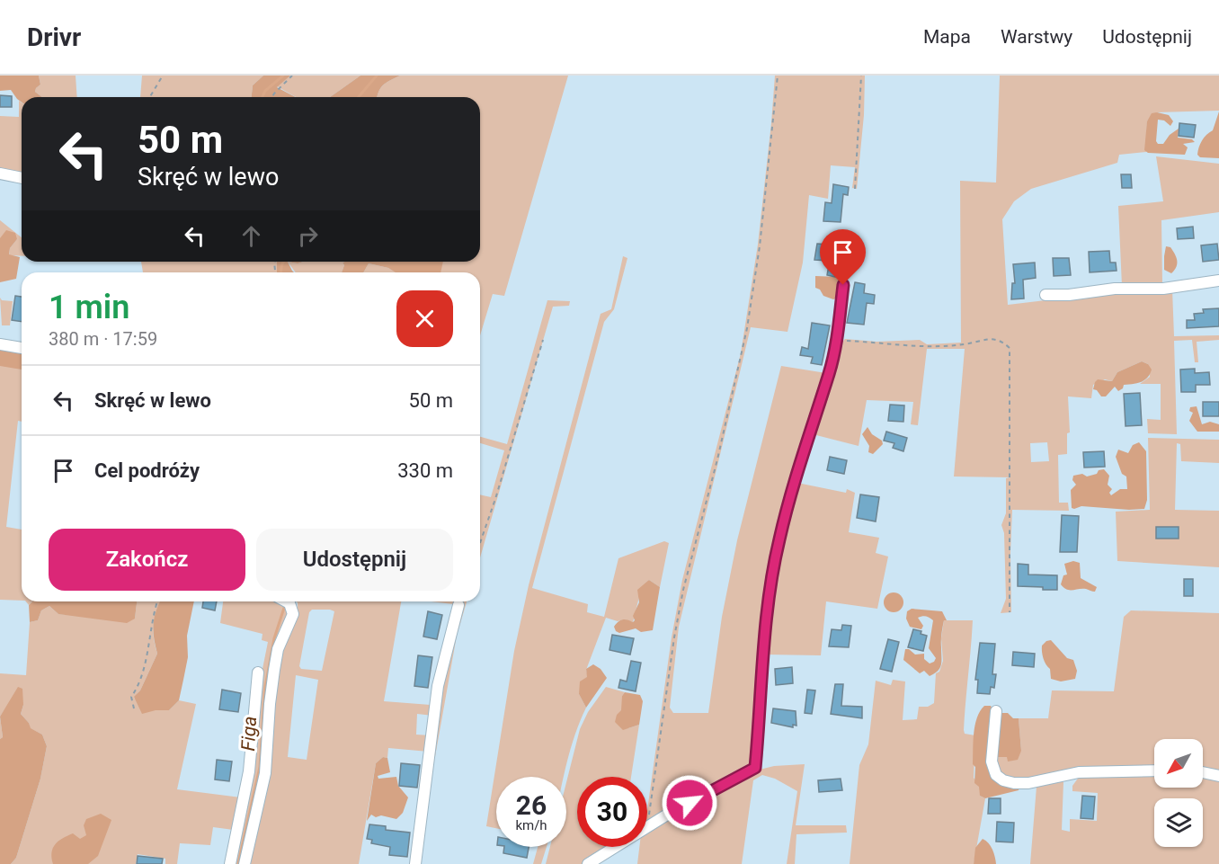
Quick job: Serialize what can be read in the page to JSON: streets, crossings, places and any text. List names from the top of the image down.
{
  "water": ["Figa"],
  "north": "bottom left",
  "page": {
    "header": "Drivr",
    "nav": ["Mapa", "Warstwy", "Udostępnij"],
    "turn": ["50 m", "Skręć w lewo"],
    "heading": ["1 min", "380 m · 17:59"],
    "list": [
      {
        "name": "Skręć w lewo",
        "value": "50 m"
      },
      {
        "name": "Cel podróży",
        "value": "330 m"
      }
    ],
    "buttons": ["Zakończ", "Udostępnij"],
    "speed": "26 km/h",
    "limit": "30"
  }
}
